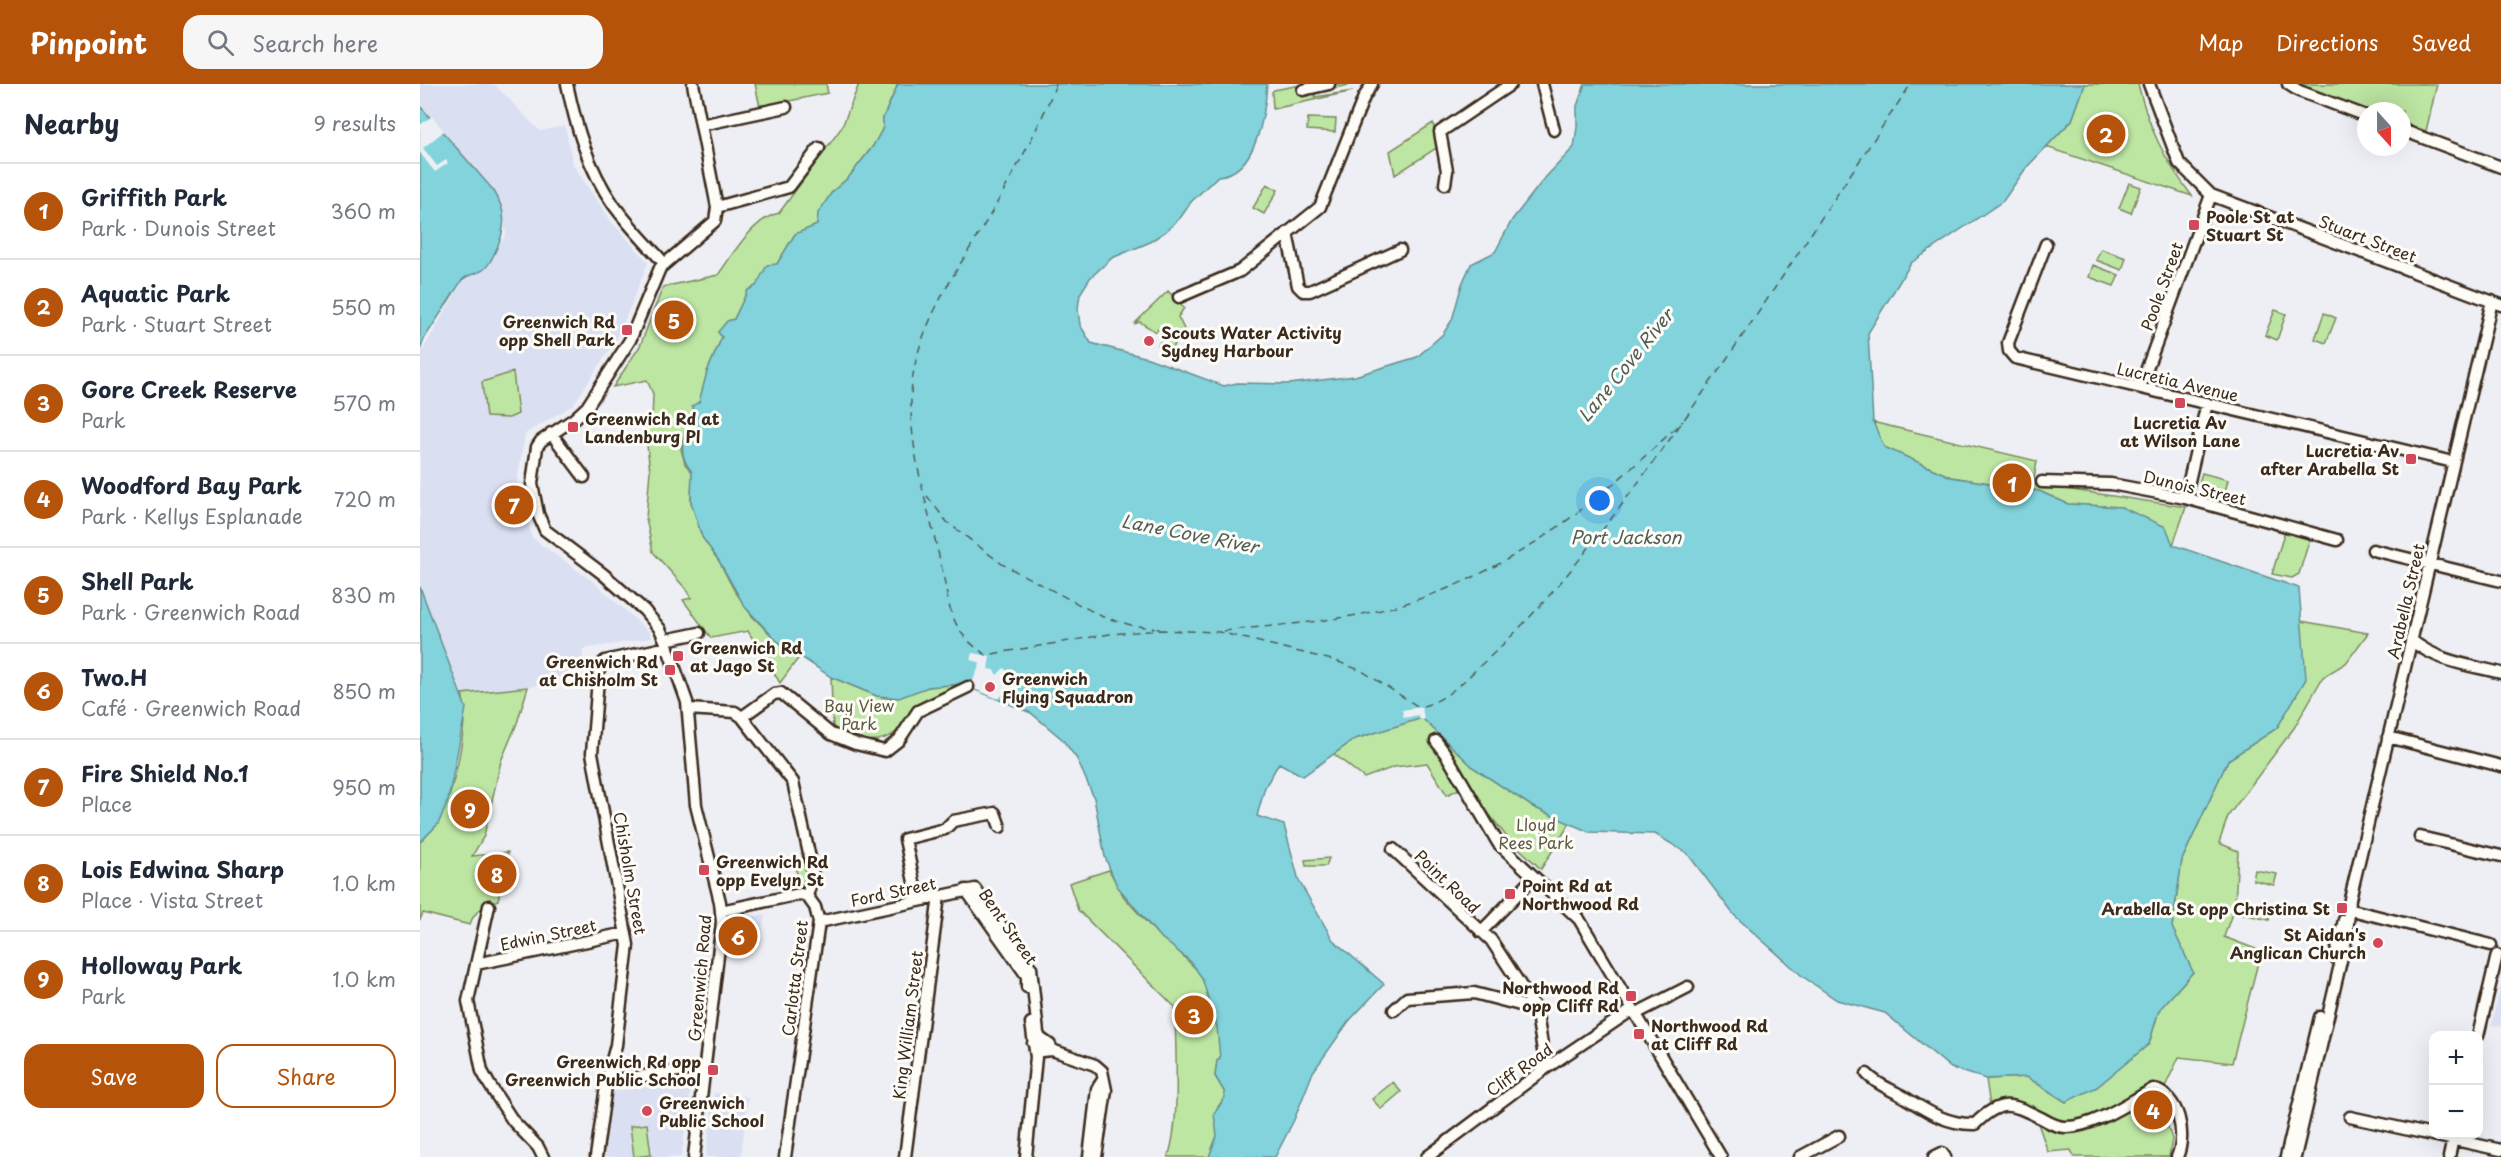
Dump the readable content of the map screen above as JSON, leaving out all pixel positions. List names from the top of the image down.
{
  "streets": {
    "street": [
      "Stuart Street",
      "Poole Street",
      "Lucretia Avenue",
      "Dunois Street",
      "Arabella Street",
      "Chisholm Street",
      "Point Road",
      "Ford Street",
      "Bent Street",
      "Edwin Street",
      "Greenwich Road",
      "Carlotta Street",
      "King William Street",
      "Cliff Road"
    ]
  },
  "crossings": [
    ["Stuart Street", "Poole Street"],
    ["Stuart Street", "Arabella Street"],
    ["Poole Street", "Lucretia Avenue"],
    ["Lucretia Avenue", "Arabella Street"],
    ["Chisholm Street", "Edwin Street"],
    ["Chisholm Street", "Greenwich Road"],
    ["Ford Street", "Bent Street"],
    ["Ford Street", "Carlotta Street"],
    ["Ford Street", "King William Street"]
  ],
  "water": ["Lane Cove River", "Port Jackson"],
  "parks": ["Bay View Park", "Lloyd Rees Park"],
  "places": {
    "transit": [
      "Poole St at Stuart St",
      "Greenwich Rd opp Shell Park",
      "Lucretia Av at Wilson Lane",
      "Greenwich Rd at Landenburg Pl",
      "Lucretia Av after Arabella St",
      "Greenwich Rd at Jago St",
      "Greenwich Rd at Chisholm St",
      "Greenwich Rd opp Evelyn St",
      "Point Rd at Northwood Rd",
      "Arabella St opp Christina St",
      "Northwood Rd opp Cliff Rd",
      "Northwood Rd at Cliff Rd",
      "Greenwich Rd opp Greenwich Public School"
    ],
    "other": [
      "Scouts Water Activity Sydney Harbour",
      "Greenwich Flying Squadron",
      "St Aidan's Anglican Church",
      "Greenwich Public School"
    ]
  },
  "north": "bottom",
  "page": {
    "header": "Pinpoint",
    "search": "Search here",
    "nav": ["Map", "Directions", "Saved"],
    "heading": ["Nearby", "9 results"],
    "pins": [
      "2",
      "5",
      "1",
      "7",
      "9",
      "8",
      "6",
      "3",
      "4"
    ],
    "list": [
      {
        "mark": "1",
        "name": "Griffith Park",
        "note": "Park · Dunois Street",
        "value": "360 m"
      },
      {
        "mark": "2",
        "name": "Aquatic Park",
        "note": "Park · Stuart Street",
        "value": "550 m"
      },
      {
        "mark": "3",
        "name": "Gore Creek Reserve",
        "note": "Park",
        "value": "570 m"
      },
      {
        "mark": "4",
        "name": "Woodford Bay Park",
        "note": "Park · Kellys Esplanade",
        "value": "720 m"
      },
      {
        "mark": "5",
        "name": "Shell Park",
        "note": "Park · Greenwich Road",
        "value": "830 m"
      },
      {
        "mark": "6",
        "name": "Two.H",
        "note": "Café · Greenwich Road",
        "value": "850 m"
      },
      {
        "mark": "7",
        "name": "Fire Shield No.1",
        "note": "Place",
        "value": "950 m"
      },
      {
        "mark": "8",
        "name": "Lois Edwina Sharp",
        "note": "Place · Vista Street",
        "value": "1.0 km"
      },
      {
        "mark": "9",
        "name": "Holloway Park",
        "note": "Park",
        "value": "1.0 km"
      }
    ],
    "buttons": ["Save", "Share"],
    "map_buttons": ["+", "−"]
  }
}
